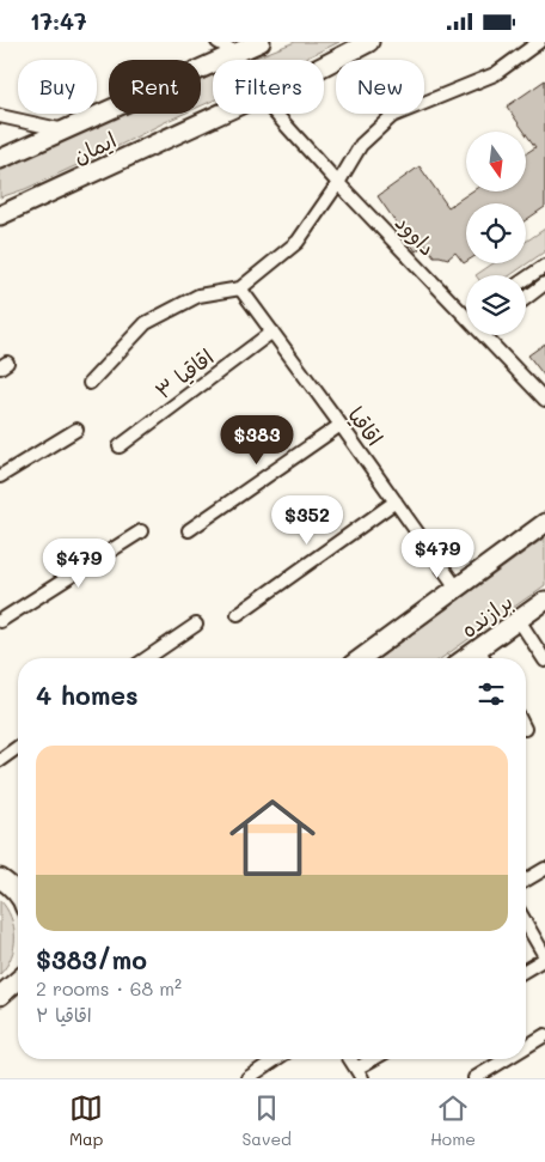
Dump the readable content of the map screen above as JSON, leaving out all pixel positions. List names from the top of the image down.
{
  "streets": {
    "main road": ["ایمان", "برازنده"],
    "street": ["داوود", "اقاقیا ۳", "اقاقیا"]
  },
  "crossings": [
    ["اقاقیا ۳", "اقاقیا"],
    ["اقاقیا", "برازنده"]
  ],
  "north": "bottom",
  "page": {
    "status": "17:47",
    "chip": [
      "Buy",
      "Rent",
      "Filters",
      "New"
    ],
    "price": [
      "$383",
      "$352",
      "$479",
      "$479"
    ],
    "heading": "4 homes",
    "list": [
      {
        "name": "$383/mo",
        "note": "2 rooms · 68 m² · اقاقیا ۲"
      }
    ],
    "tabs": ["Map", "Saved", "Home"]
  }
}
